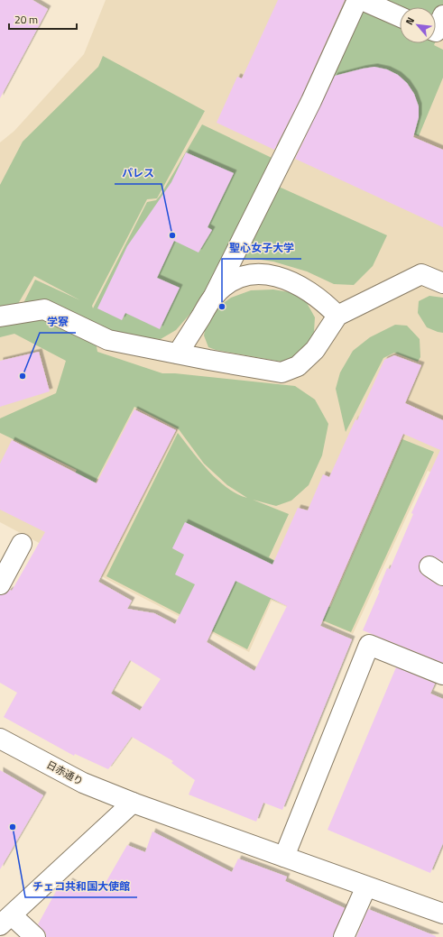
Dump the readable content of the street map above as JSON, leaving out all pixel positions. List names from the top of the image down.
{
  "streets": {
    "street": ["日赤通り"]
  },
  "places": [
    "パレス",
    "聖心女子大学",
    "学寮",
    "チェコ共和国大使館"
  ],
  "scale_bar": "20 m",
  "north": "top left"
}
